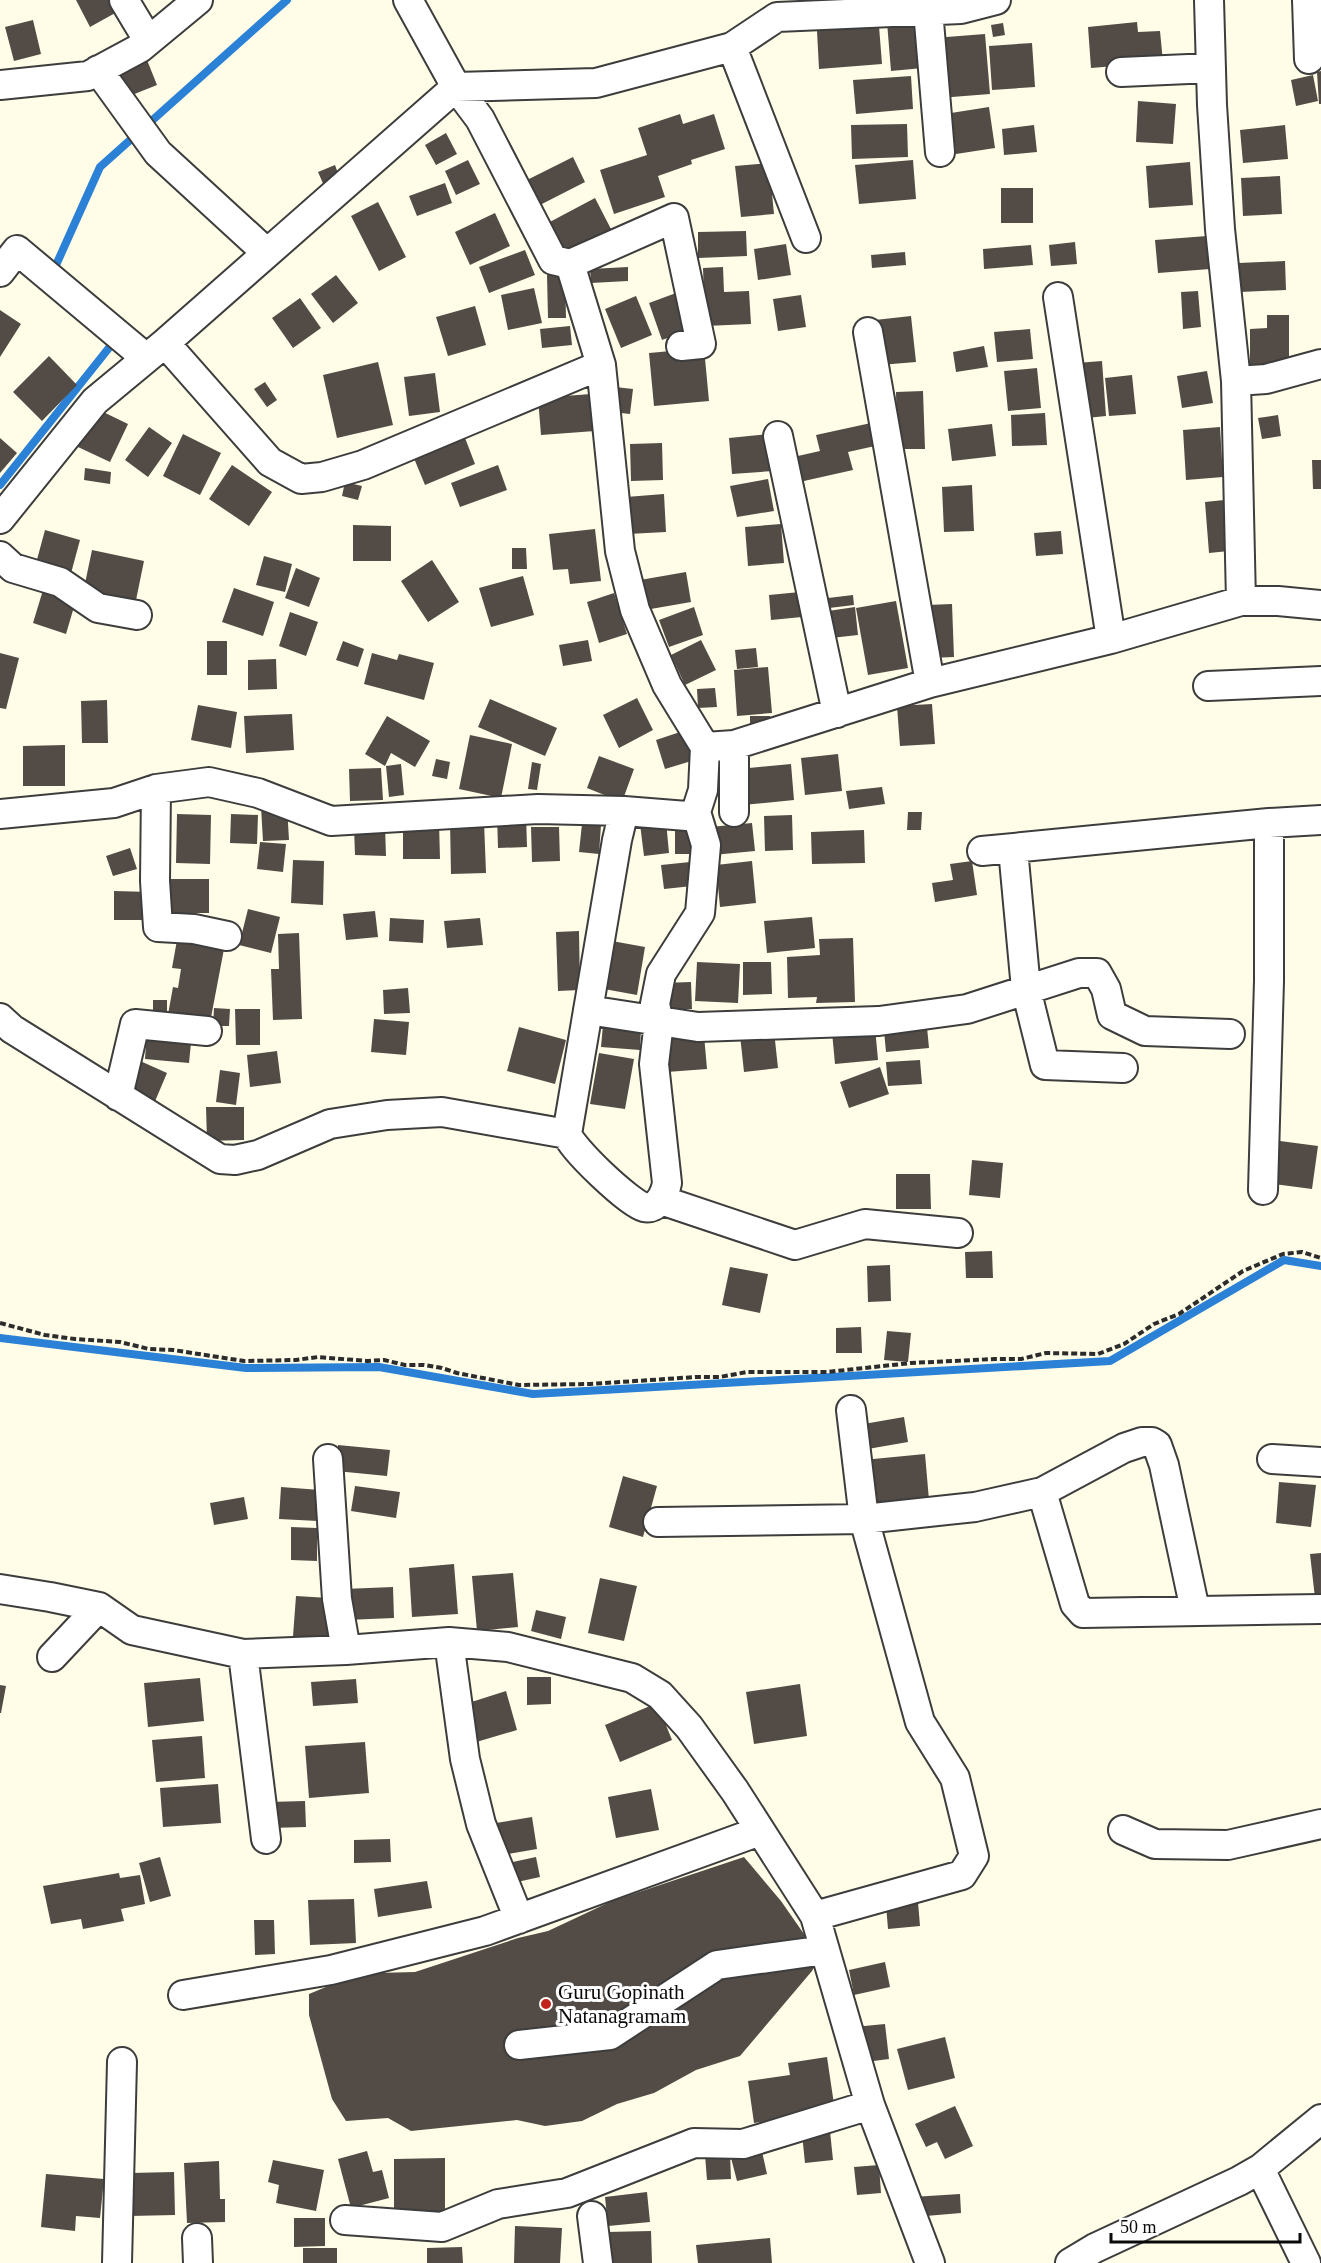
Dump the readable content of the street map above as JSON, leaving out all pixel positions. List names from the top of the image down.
{
  "places": ["Guru Gopinath Natanagramam"],
  "scale_bar": "50 m"
}
